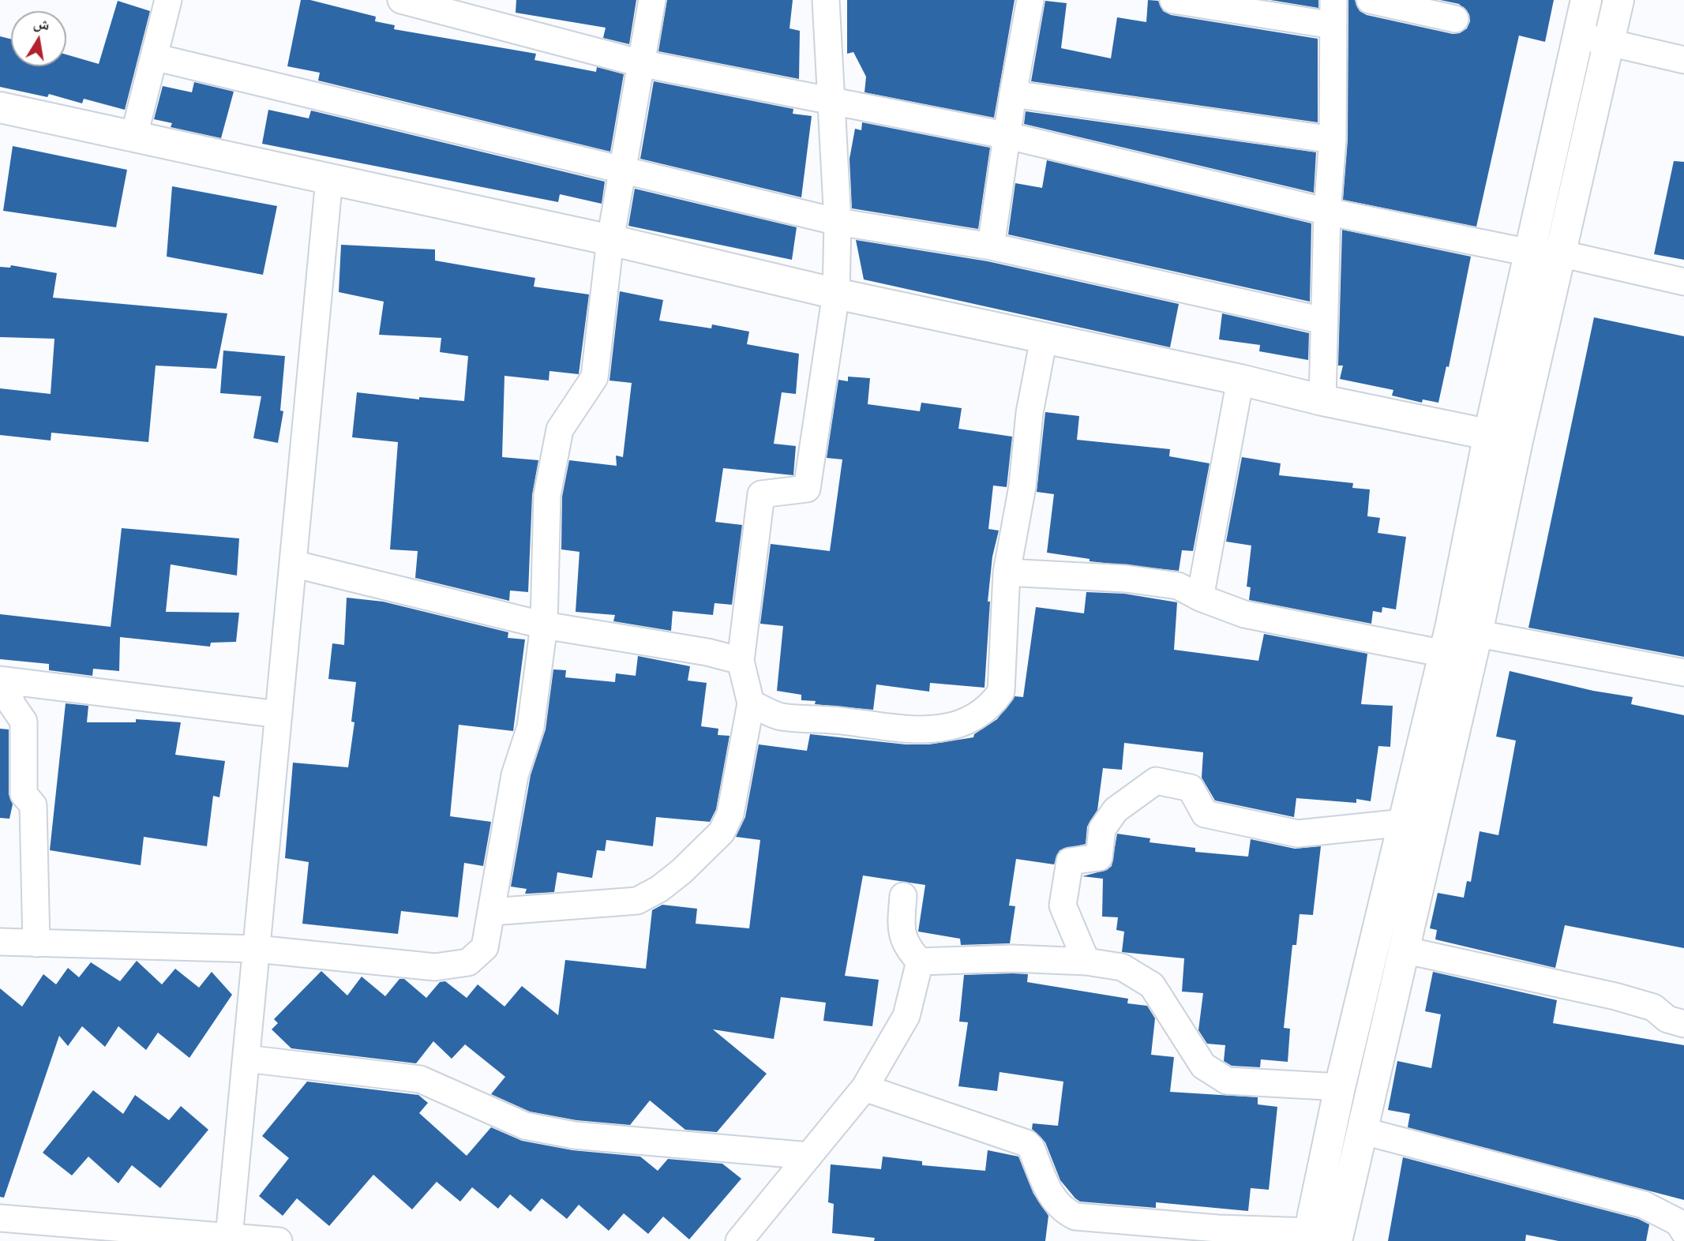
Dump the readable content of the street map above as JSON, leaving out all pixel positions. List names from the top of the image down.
{
  "north": "top"
}
